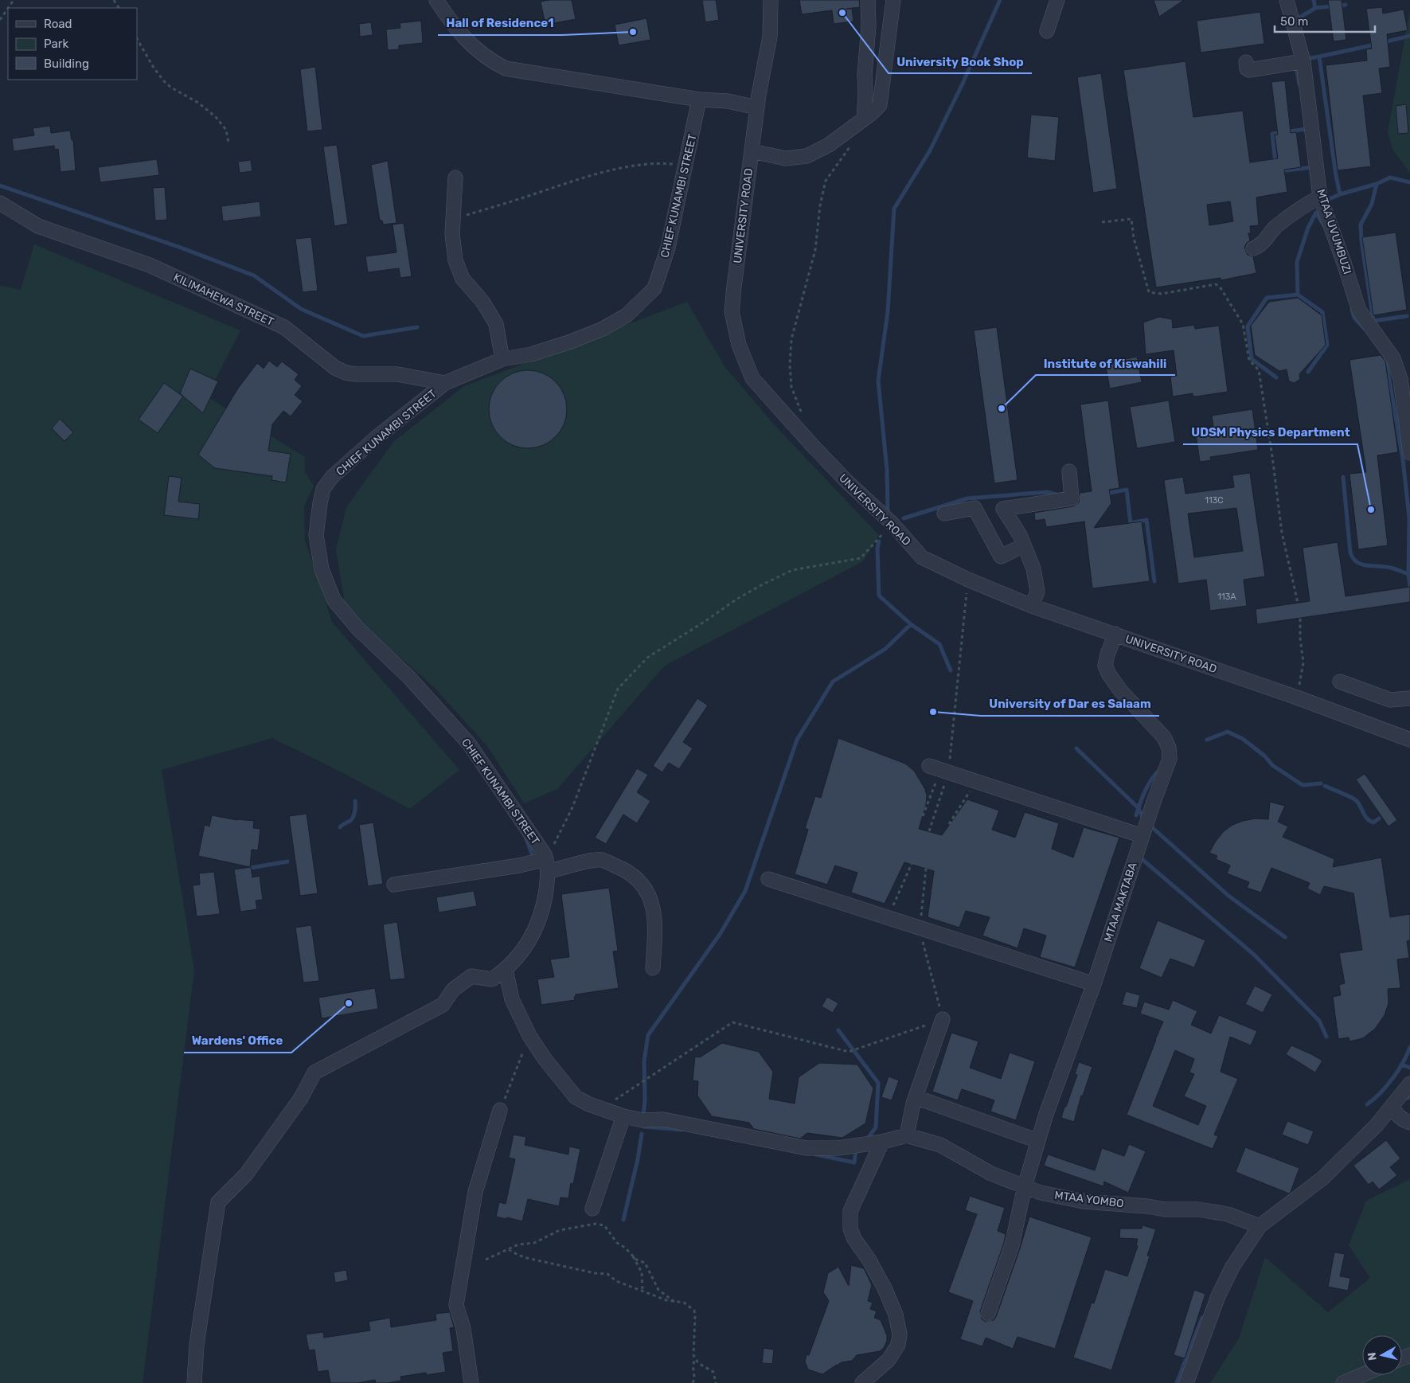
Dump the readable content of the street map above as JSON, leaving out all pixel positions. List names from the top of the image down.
{
  "streets": {
    "street": [
      "CHIEF KUNAMBI STREET",
      "UNIVERSITY ROAD",
      "MTAA UVUMBUZI",
      "KILIMAHEWA STREET",
      "MTAA MAKTABA",
      "MTAA YOMBO"
    ]
  },
  "crossings": [
    ["CHIEF KUNAMBI STREET", "KILIMAHEWA STREET"],
    ["UNIVERSITY ROAD", "MTAA MAKTABA"],
    ["MTAA MAKTABA", "MTAA YOMBO"]
  ],
  "places": [
    "University Book Shop",
    "Hall of Residence1",
    "Institute of Kiswahili",
    "UDSM Physics Department",
    "University of Dar es Salaam",
    "Wardens' Office"
  ],
  "house_numbers": ["113C", "113A"],
  "legend": ["Road", "Park", "Building"],
  "scale_bar": "50 m",
  "north": "left"
}
